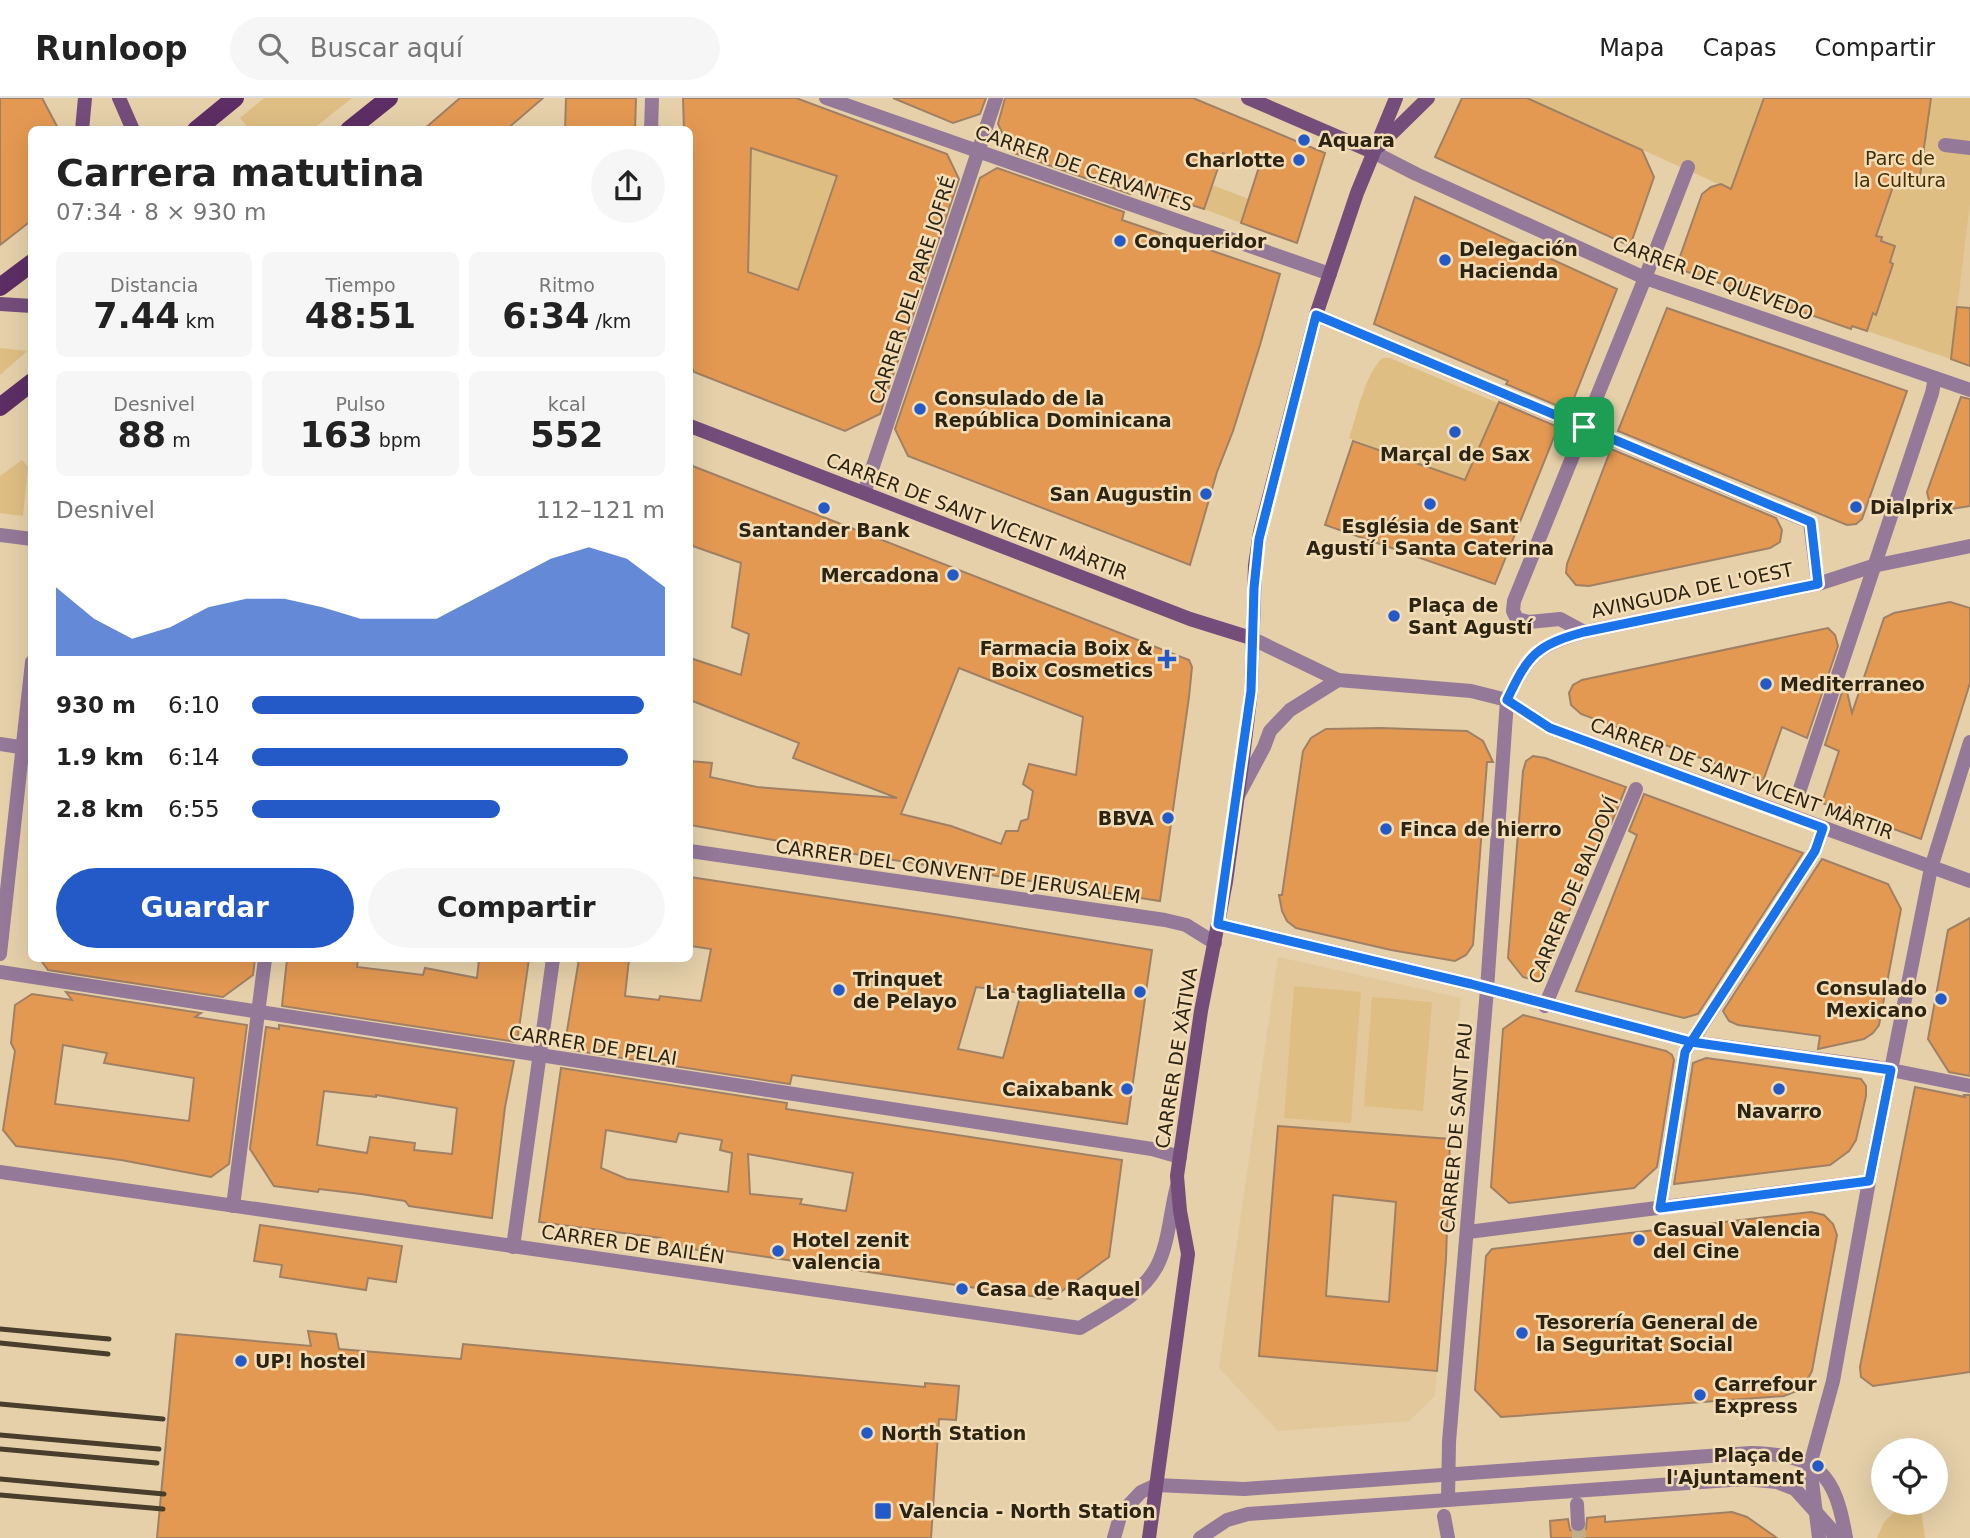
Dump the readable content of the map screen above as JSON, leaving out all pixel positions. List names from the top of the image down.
{
  "streets": {
    "main road": ["CARRER DE SANT VICENT MÀRTIR", "CARRER DE XÀTIVA"],
    "street": [
      "CARRER DE CERVANTES",
      "CARRER DE QUEVEDO",
      "CARRER DEL PARE JOFRÉ",
      "AVINGUDA DE L'OEST",
      "CARRER DEL CONVENT DE JERUSALEM",
      "CARRER DE BALDOVÍ",
      "CARRER DE PELAI",
      "CARRER DE SANT PAU",
      "CARRER DE BAILÉN"
    ]
  },
  "crossings": [
    ["CARRER DE CERVANTES", "CARRER DEL PARE JOFRÉ"],
    ["CARRER DE CERVANTES", "CARRER DE XÀTIVA"],
    ["CARRER DE QUEVEDO", "CARRER DE XÀTIVA"],
    ["CARRER DEL PARE JOFRÉ", "CARRER DE SANT VICENT MÀRTIR"],
    ["CARRER DE SANT VICENT MÀRTIR", "AVINGUDA DE L'OEST"],
    ["CARRER DE SANT VICENT MÀRTIR", "CARRER DE XÀTIVA"],
    ["CARRER DE SANT VICENT MÀRTIR", "CARRER DE SANT PAU"],
    ["AVINGUDA DE L'OEST", "CARRER DE SANT PAU"],
    ["CARRER DEL CONVENT DE JERUSALEM", "CARRER DE XÀTIVA"],
    ["CARRER DE PELAI", "CARRER DE XÀTIVA"],
    ["CARRER DE XÀTIVA", "CARRER DE BAILÉN"]
  ],
  "parks": ["Parc de la Cultura"],
  "places": {
    "other": [
      "Aquara",
      "Charlotte",
      "Conqueridor",
      "Delegación Hacienda",
      "Consulado de la República Dominicana",
      "Marçal de Sax",
      "San Augustin",
      "Església de Sant Agustí i Santa Caterina",
      "Dialprix",
      "Santander Bank",
      "Mercadona",
      "Plaça de Sant Agustí",
      "Mediterraneo",
      "BBVA",
      "Finca de hierro",
      "Trinquet de Pelayo",
      "La tagliatella",
      "Consulado Mexicano",
      "Caixabank",
      "Navarro",
      "Casual Valencia del Cine",
      "Hotel zenit valencia",
      "Casa de Raquel",
      "Tesorería General de la Seguritat Social",
      "UP! hostel",
      "Carrefour Express",
      "North Station",
      "Plaça de l'Ajuntament"
    ],
    "health": ["Farmacia Boix & Boix Cosmetics"],
    "transit": ["Valencia - North Station"]
  },
  "page": {
    "header": "Runloop",
    "search": "Buscar aquí",
    "nav": ["Mapa", "Capas", "Compartir"],
    "heading": ["Carrera matutina", "07:34 · 8 × 930 m"],
    "stats": [
      ["Distancia", "7.44 km"],
      ["Tiempo", "48:51"],
      ["Ritmo", "6:34 /km"],
      ["Desnivel", "88 m"],
      ["Pulso", "163 bpm"],
      ["kcal", "552"]
    ],
    "chart": ["Desnivel", "112–121 m"],
    "list": [
      {
        "name": "930 m",
        "note": "6:10"
      },
      {
        "name": "1.9 km",
        "note": "6:14"
      },
      {
        "name": "2.8 km",
        "note": "6:55"
      }
    ],
    "buttons": ["Guardar", "Compartir"]
  }
}
